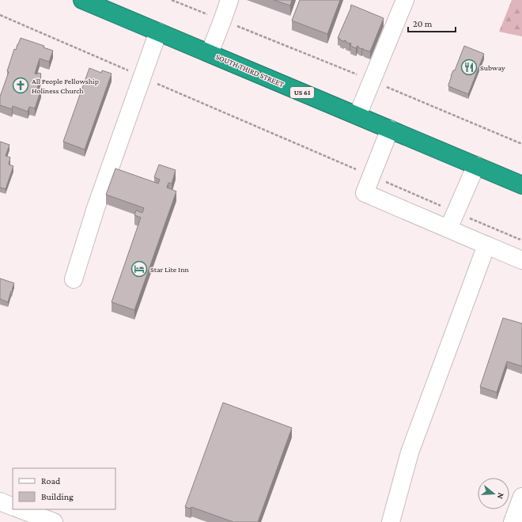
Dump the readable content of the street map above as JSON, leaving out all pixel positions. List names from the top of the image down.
{
  "streets": {
    "highway": ["SOUTH THIRD STREET", "US 61"]
  },
  "places": {
    "restaurant": ["Subway"],
    "church": ["All People Fellowship Holiness Church"],
    "hotel": ["Star Lite Inn"]
  },
  "legend": ["Road", "Building"],
  "scale_bar": "20 m",
  "north": "right"
}
